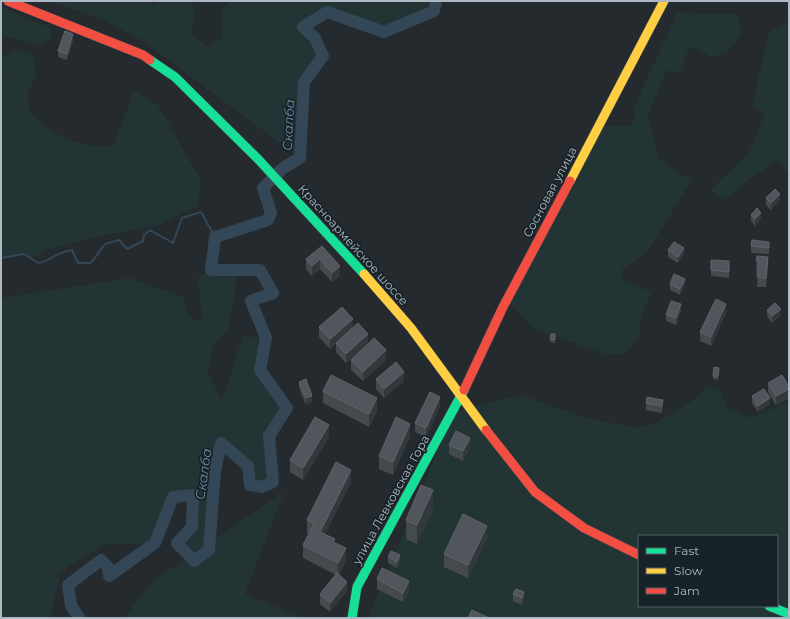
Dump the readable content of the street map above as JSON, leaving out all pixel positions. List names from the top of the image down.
{
  "streets": {
    "main road": ["Сосновая улица", "Красноармейское шоссе", "улица Левковская Гора"]
  },
  "crossings": [
    ["Сосновая улица", "Красноармейское шоссе"],
    ["Сосновая улица", "улица Левковская Гора"],
    ["Красноармейское шоссе", "улица Левковская Гора"]
  ],
  "water": ["Скалба"],
  "legend": ["Fast", "Slow", "Jam"]
}
